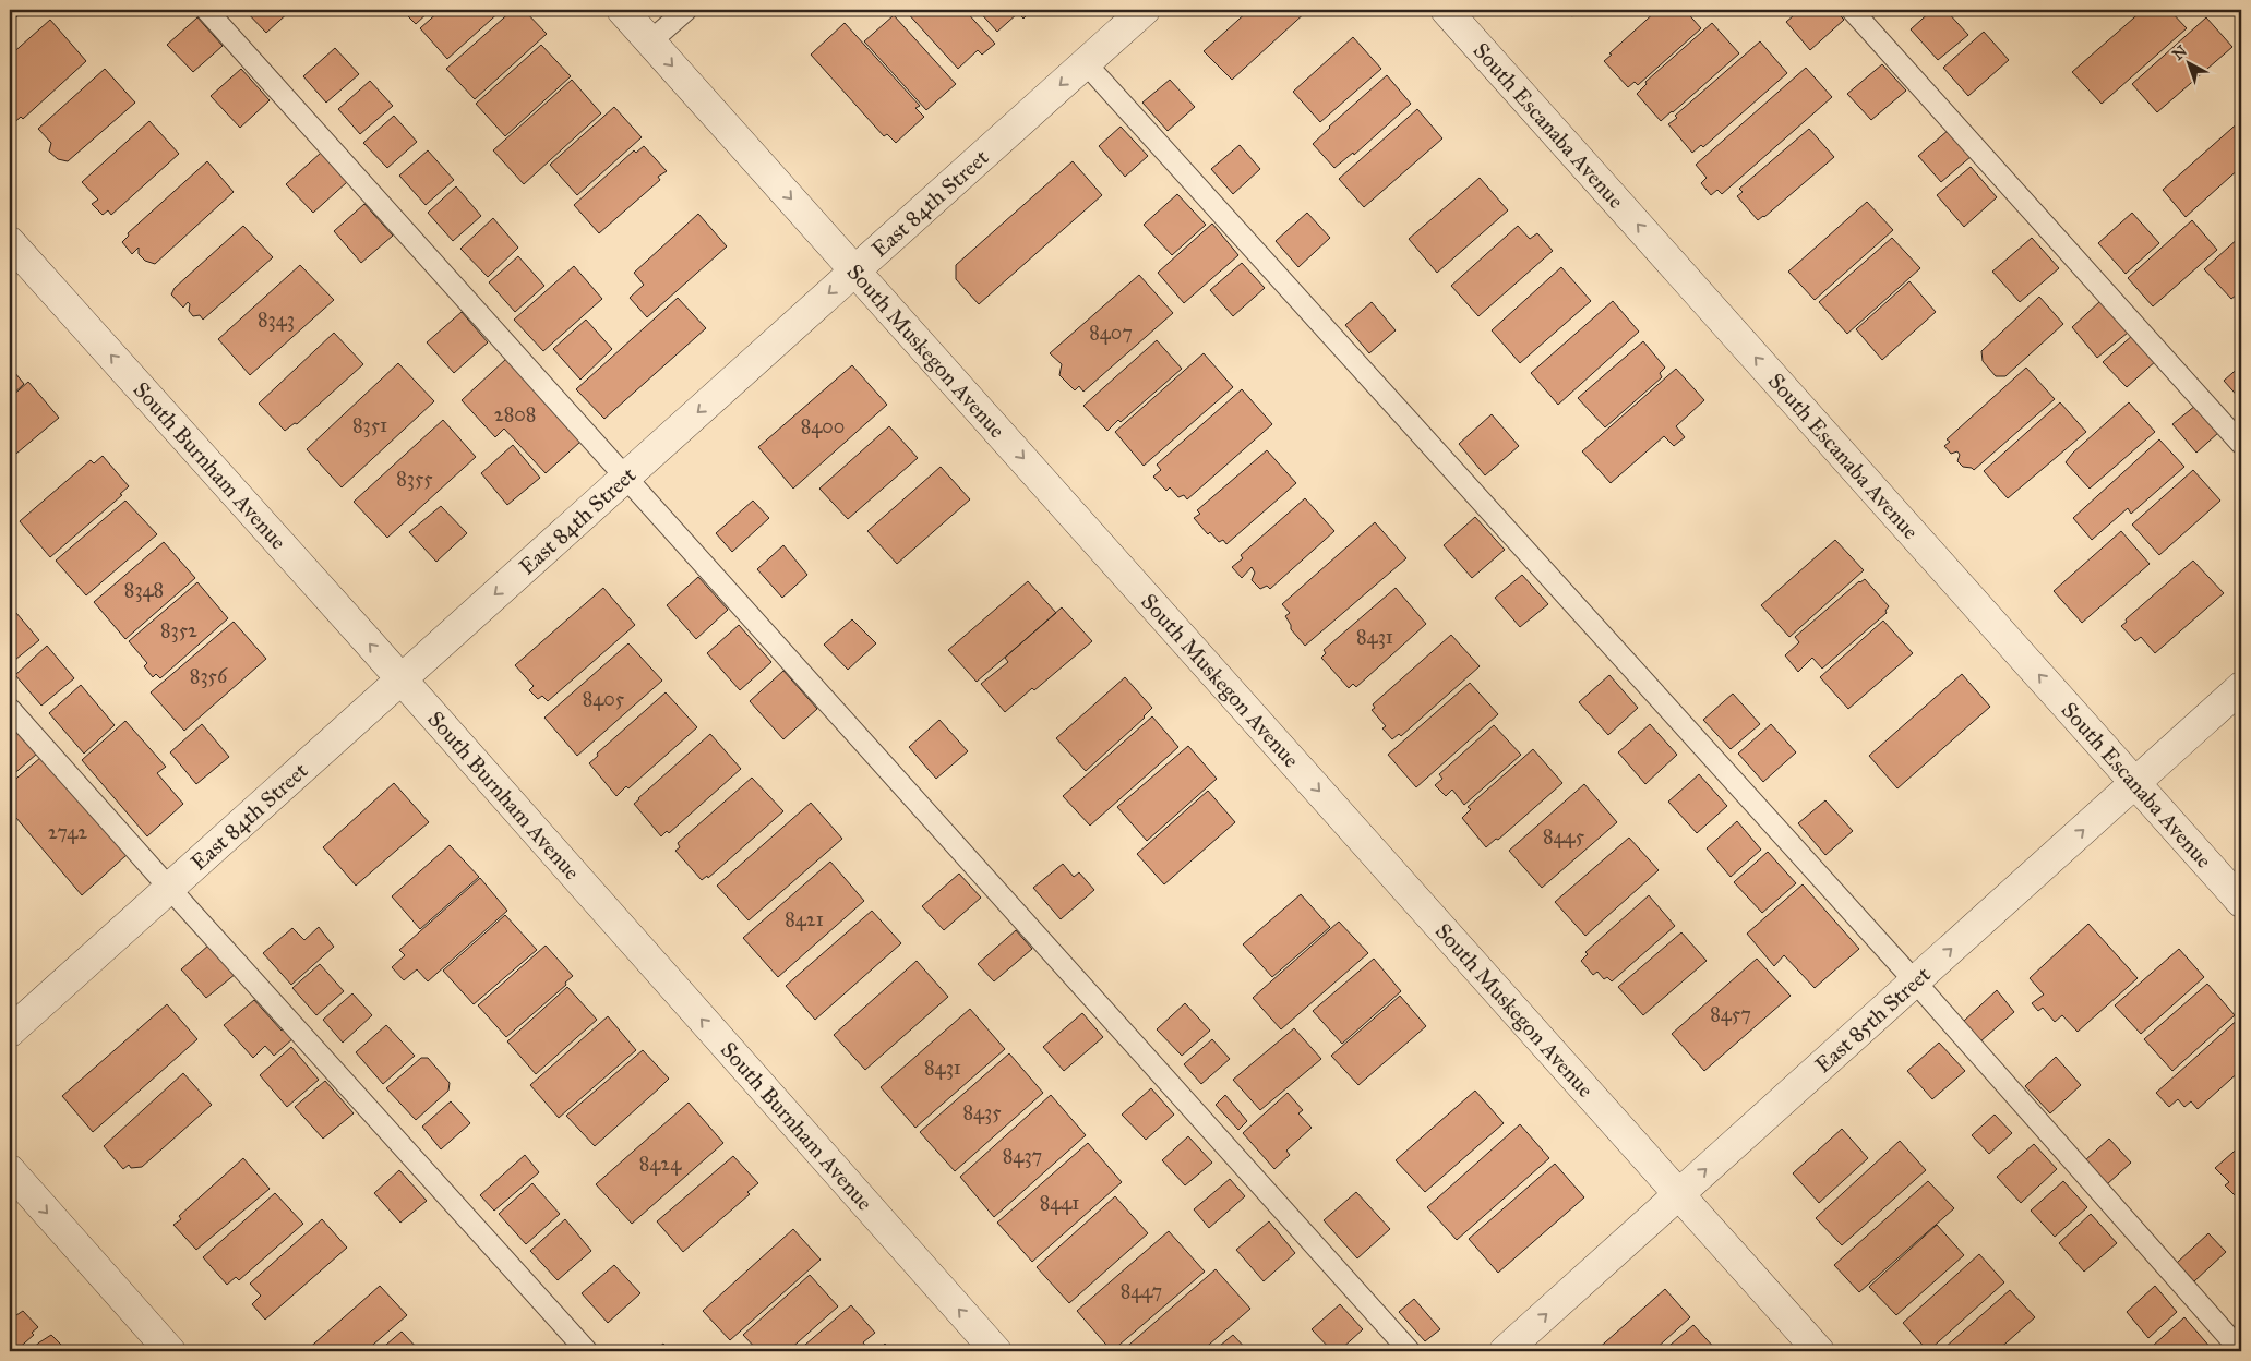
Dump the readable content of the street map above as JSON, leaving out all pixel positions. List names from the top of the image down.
{
  "streets": {
    "street": [
      "South Escanaba Avenue",
      "East 84th Street",
      "South Muskegon Avenue",
      "South Burnham Avenue",
      "East 85th Street"
    ]
  },
  "crossings": [
    ["South Escanaba Avenue", "East 85th Street"],
    ["East 84th Street", "South Muskegon Avenue"],
    ["East 84th Street", "South Burnham Avenue"],
    ["South Muskegon Avenue", "East 85th Street"]
  ],
  "one_way": [
    "South Escanaba Avenue",
    "East 84th Street",
    "South Muskegon Avenue",
    "South Burnham Avenue",
    "East 85th Street"
  ],
  "house_numbers": [
    "8343",
    "8407",
    "2808",
    "8351",
    "8400",
    "8355",
    "8348",
    "8352",
    "8431",
    "8356",
    "8405",
    "2742",
    "8445",
    "8421",
    "8457",
    "8431",
    "8435",
    "8437",
    "8424",
    "8441",
    "8447"
  ],
  "north": "top left"
}
